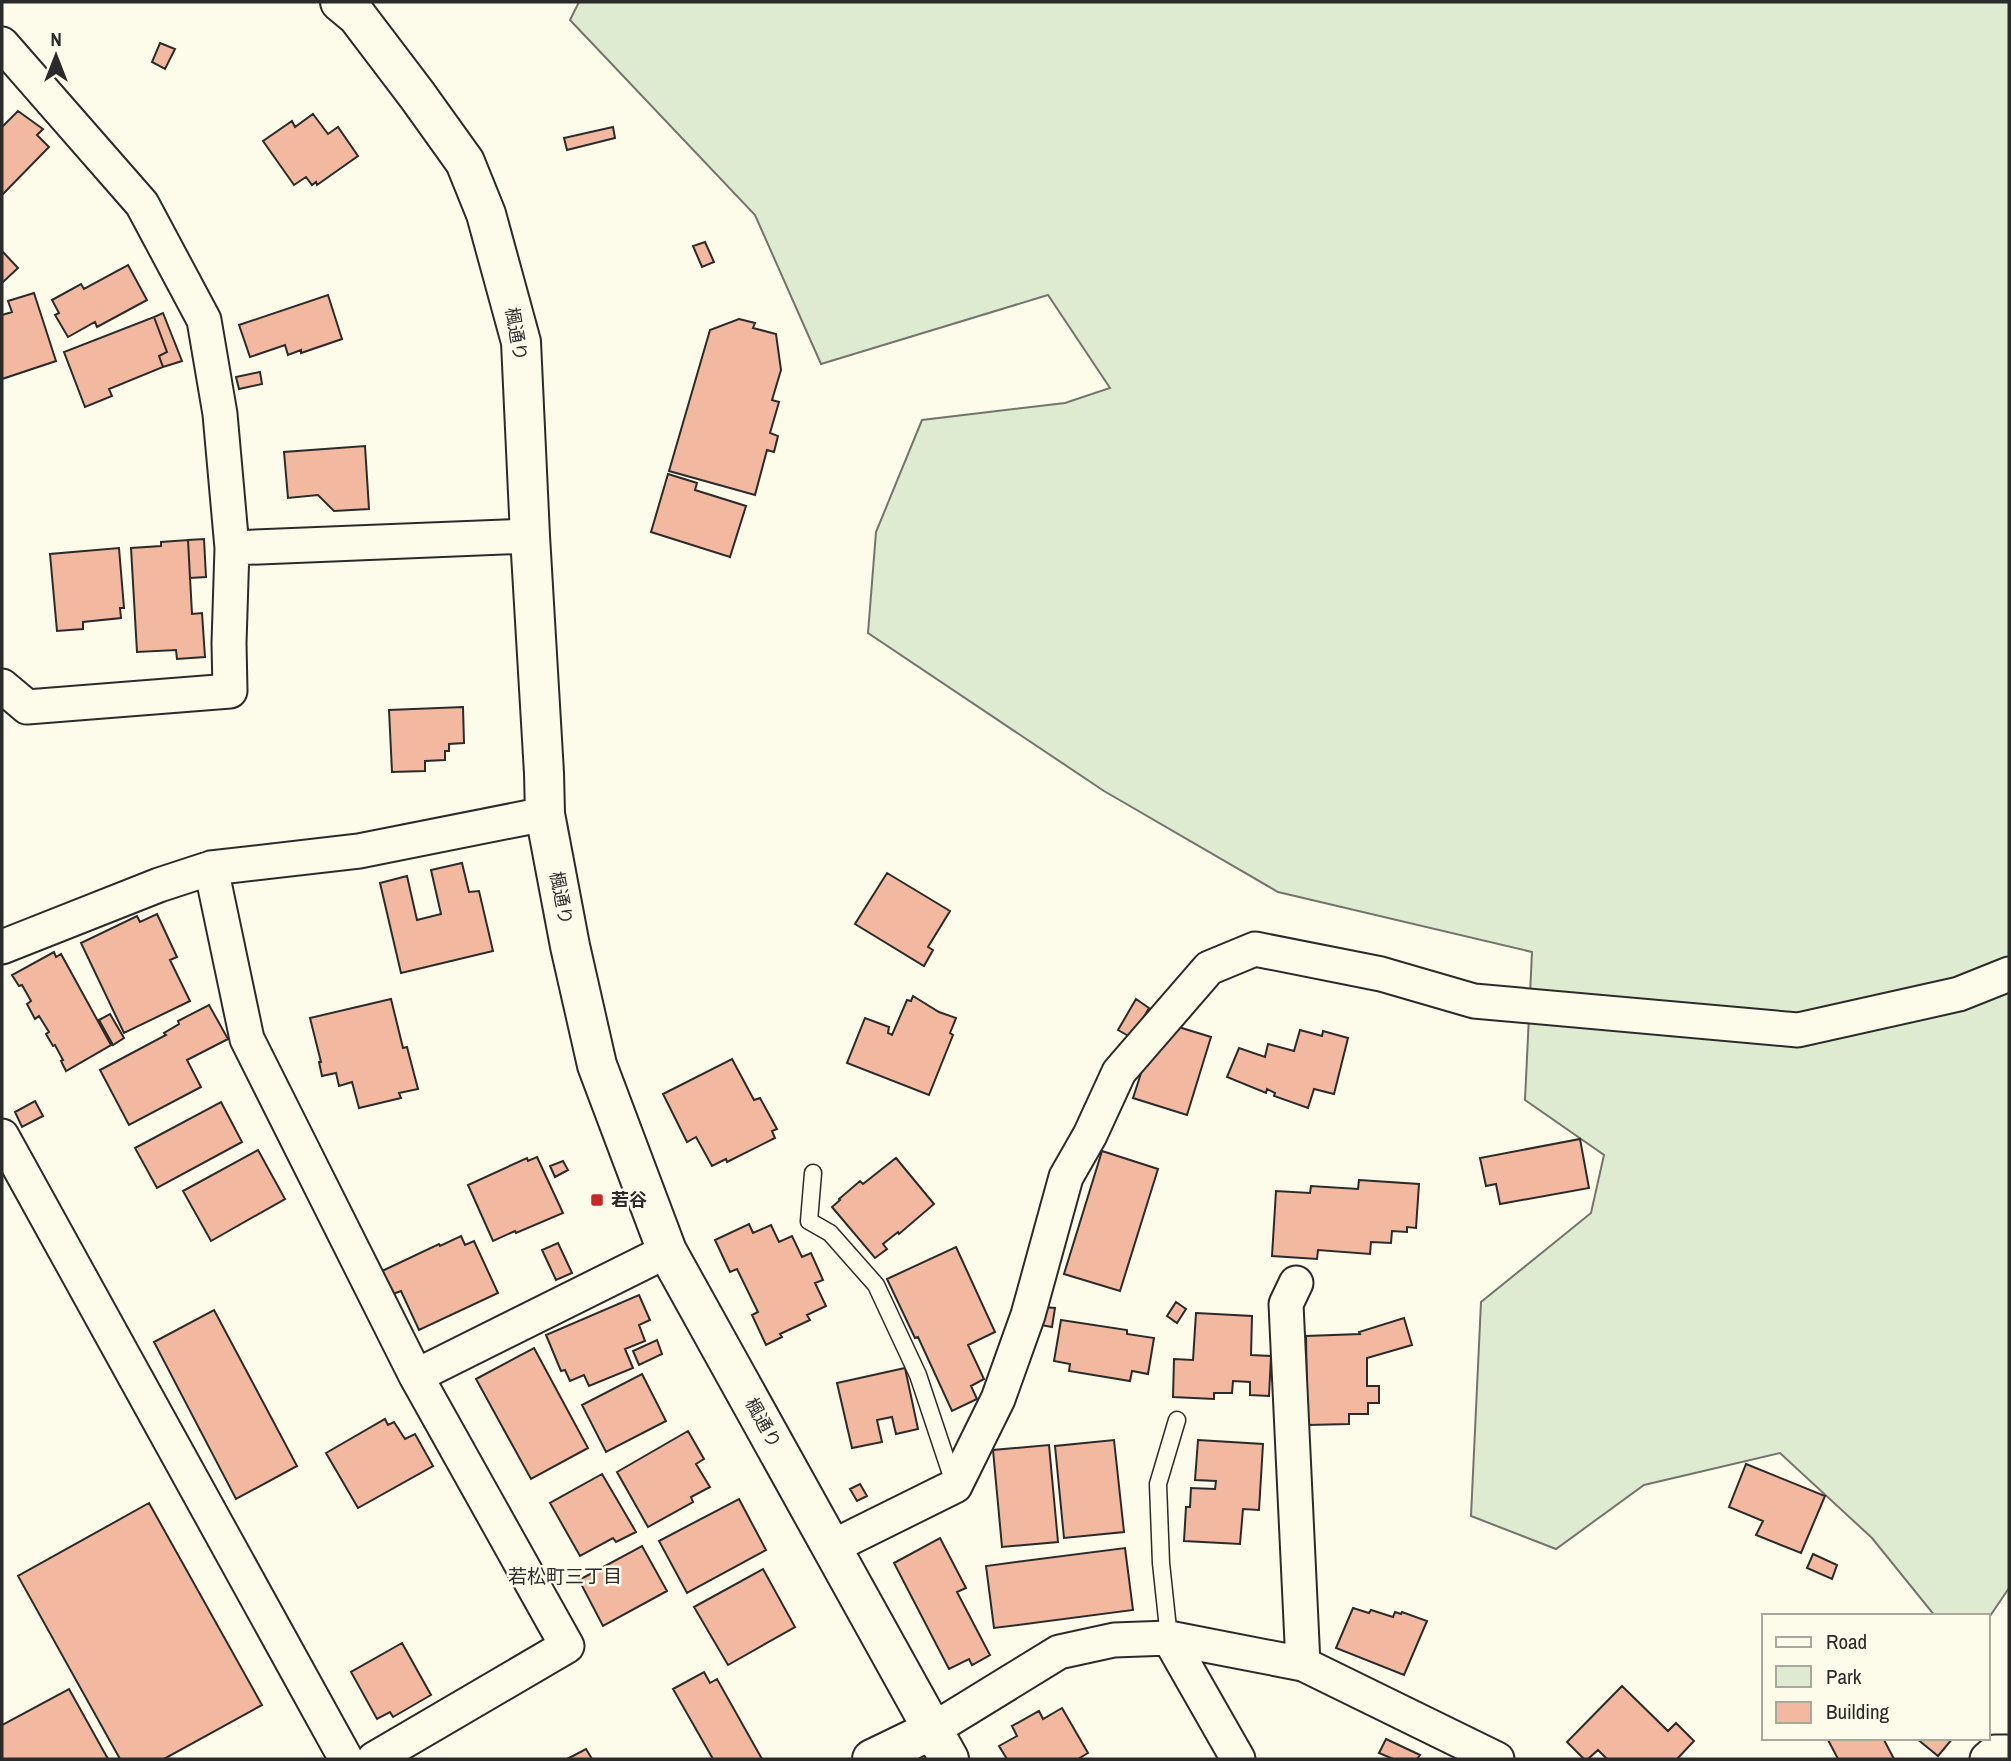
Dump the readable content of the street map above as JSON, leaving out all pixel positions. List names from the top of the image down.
{
  "streets": {
    "street": ["楓通り"]
  },
  "districts": ["若松町三丁目"],
  "places": {
    "transit": ["若谷"]
  },
  "legend": ["Road", "Park", "Building"],
  "north": "top"
}
